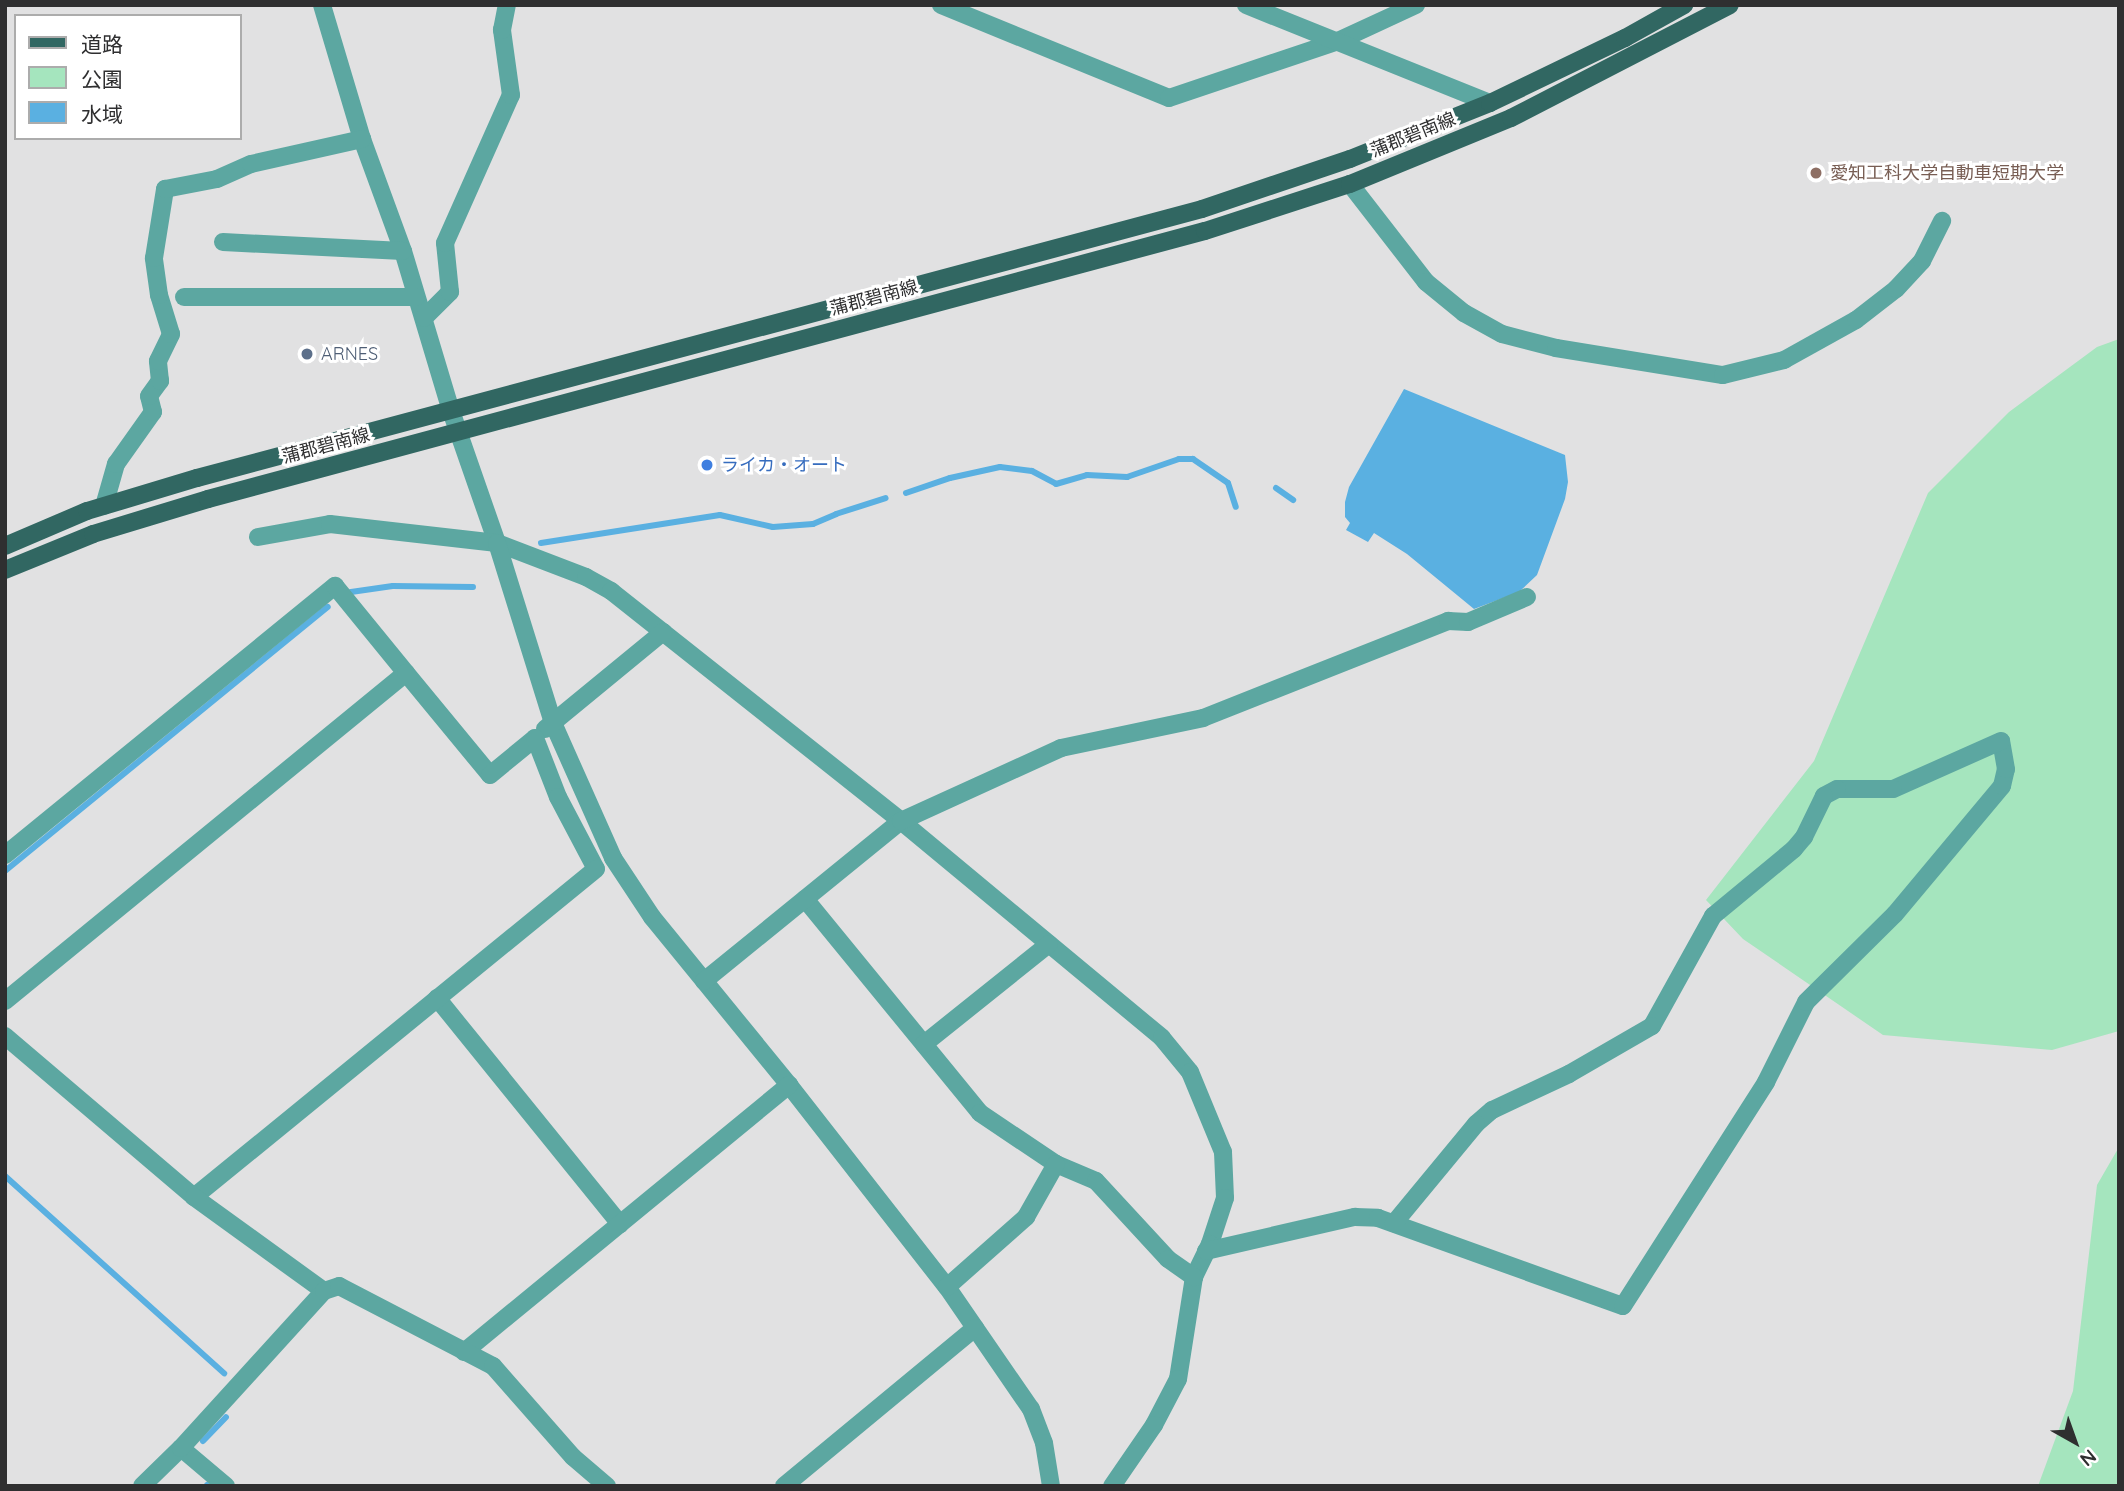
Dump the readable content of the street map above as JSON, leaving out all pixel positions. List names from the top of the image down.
{
  "streets": {
    "main road": ["蒲郡碧南線"]
  },
  "places": ["愛知工科大学自動車短期大学", "ARNES", "ライカ・オート"],
  "legend": ["道路", "公園", "水域"],
  "north": "bottom right"
}
